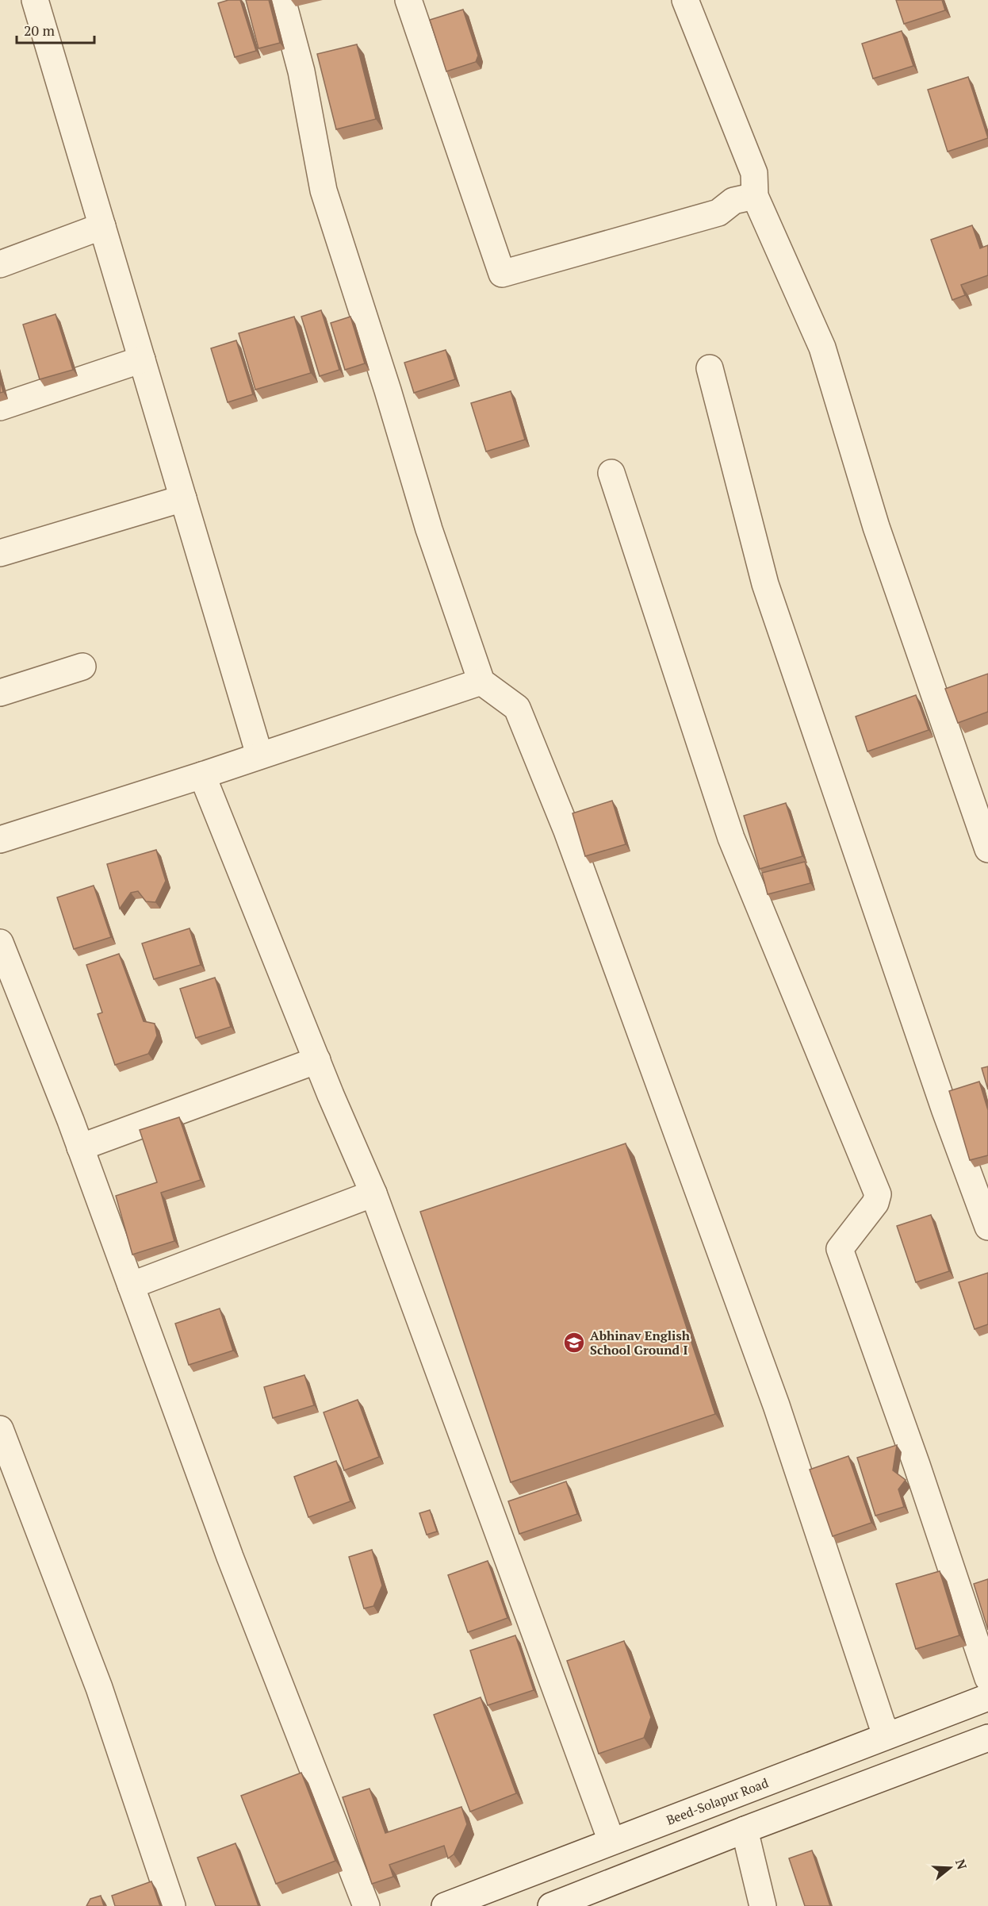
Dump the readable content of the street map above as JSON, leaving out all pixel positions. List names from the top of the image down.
{
  "streets": {
    "street": ["Beed-Solapur Road"]
  },
  "places": {
    "school or university": ["Abhinav English School Ground I"]
  },
  "scale_bar": "20 m",
  "north": "right"
}
